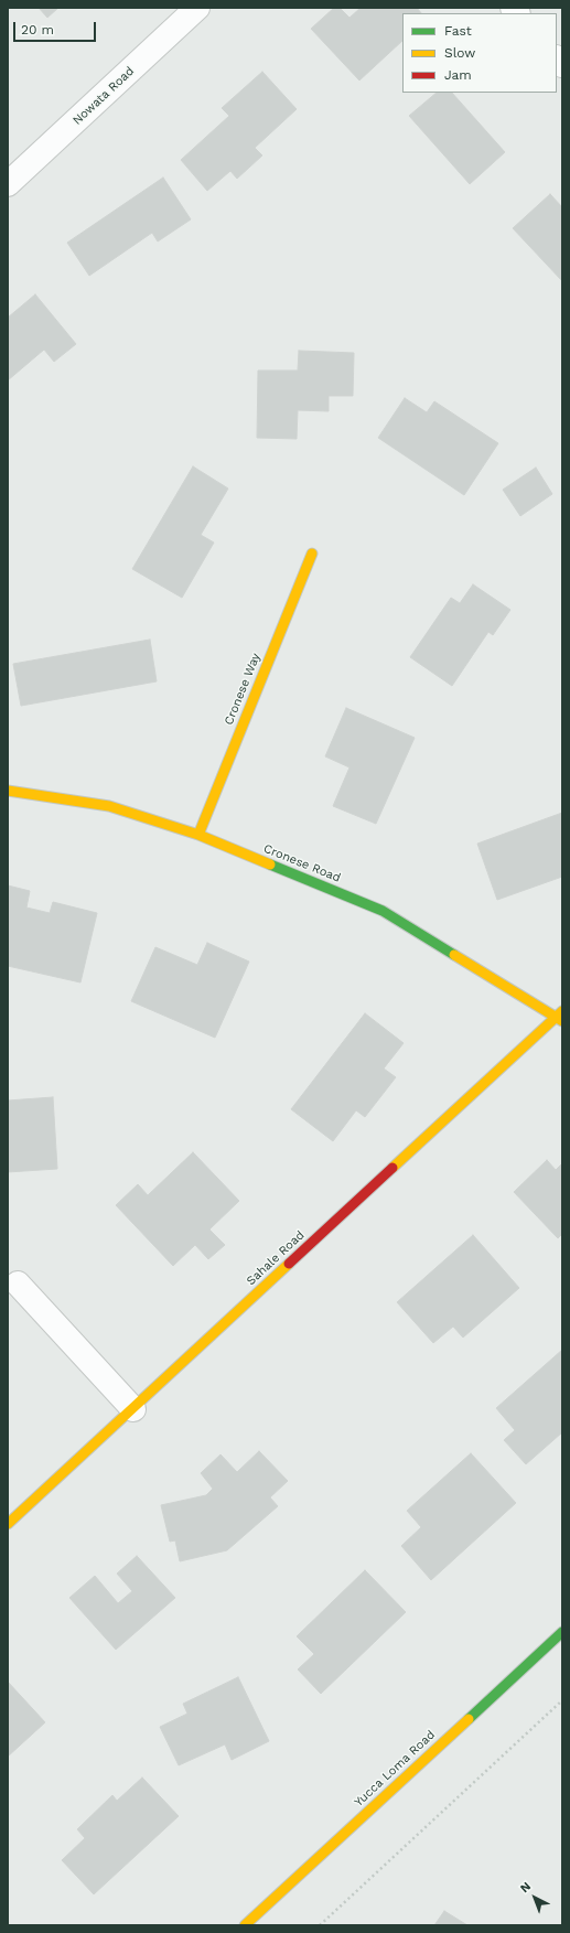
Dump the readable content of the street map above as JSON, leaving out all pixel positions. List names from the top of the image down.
{
  "streets": {
    "street": [
      "Nowata Road",
      "Cronese Way",
      "Cronese Road",
      "Sahale Road",
      "Yucca Loma Road"
    ]
  },
  "crossings": [
    ["Cronese Way", "Cronese Road"],
    ["Cronese Road", "Sahale Road"]
  ],
  "legend": ["Fast", "Slow", "Jam"],
  "scale_bar": "20 m",
  "north": "top left"
}
